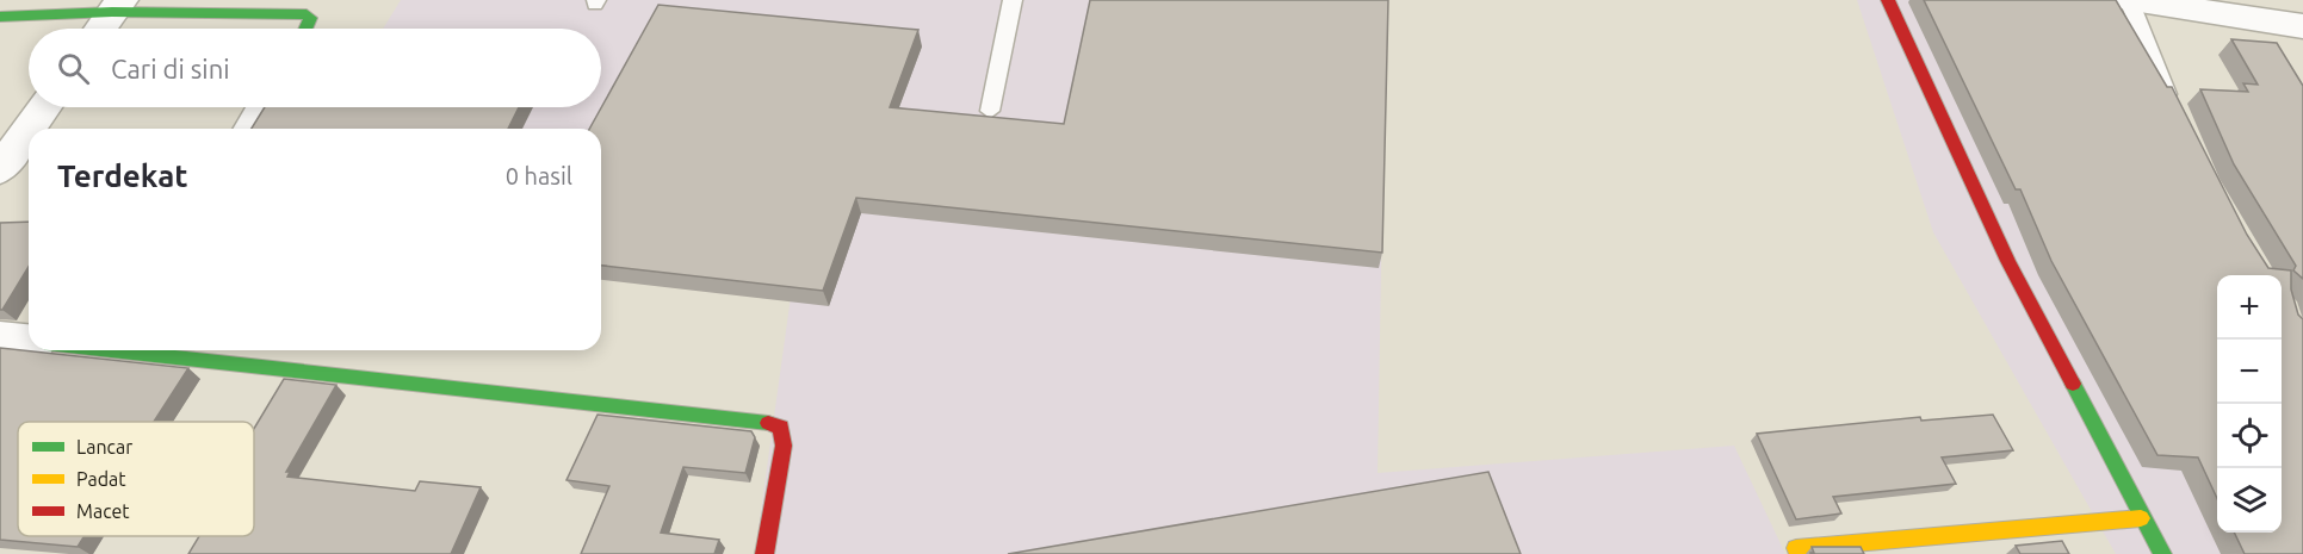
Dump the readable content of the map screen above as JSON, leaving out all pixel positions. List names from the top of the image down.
{
  "legend": ["Lancar", "Padat", "Macet"],
  "page": {
    "search": "Cari di sini",
    "heading": ["Terdekat", "0 hasil"],
    "map_buttons": ["+", "−"]
  }
}
